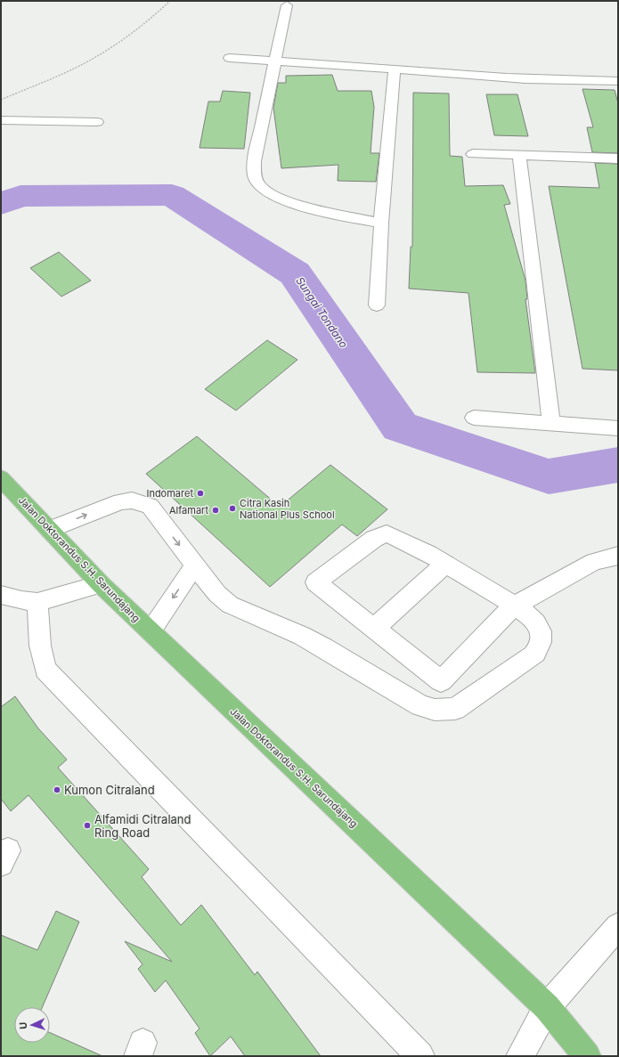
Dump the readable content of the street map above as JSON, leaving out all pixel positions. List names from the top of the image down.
{
  "streets": {
    "highway": ["Jalan Doktorandus S.H. Sarundajang"]
  },
  "water": ["Sungai Tondano"],
  "places": [
    "Indomaret",
    "Citra Kasih National Plus School",
    "Alfamart",
    "Kumon Citraland",
    "Alfamidi Citraland Ring Road"
  ],
  "north": "left"
}
